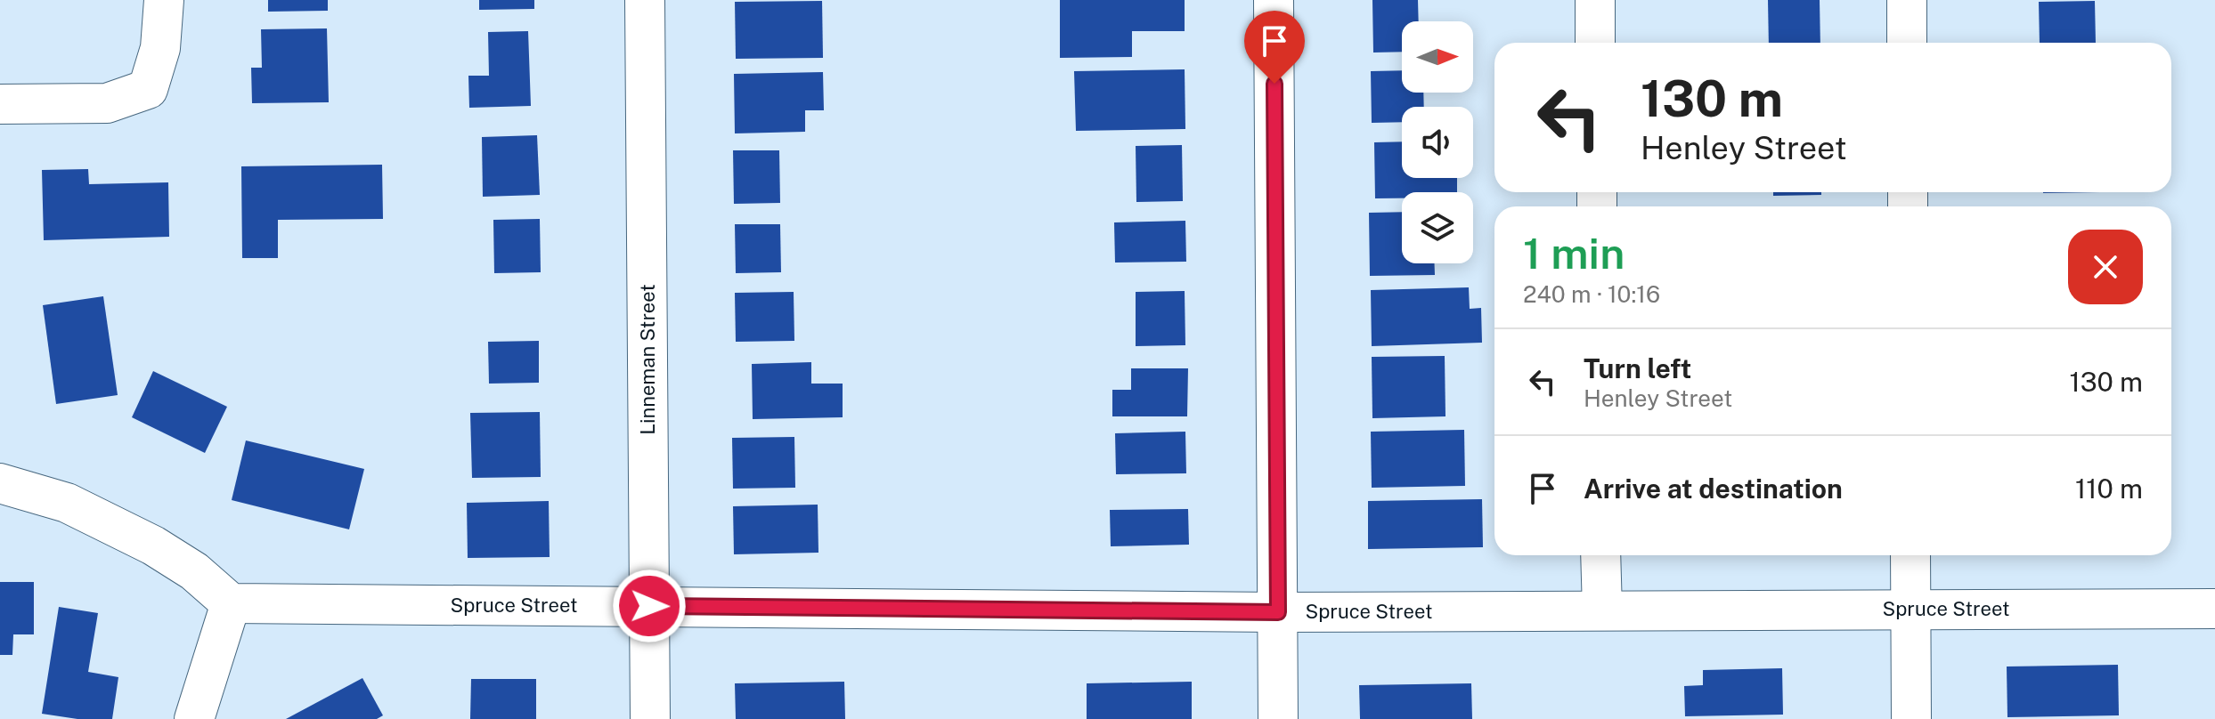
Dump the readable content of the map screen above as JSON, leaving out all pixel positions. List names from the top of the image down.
{
  "streets": {
    "street": ["Linneman Street", "Spruce Street"]
  },
  "crossings": [
    ["Linneman Street", "Spruce Street"]
  ],
  "north": "right",
  "page": {
    "turn": ["130 m", "Henley Street"],
    "heading": ["1 min", "240 m · 10:16"],
    "list": [
      {
        "name": "Turn left",
        "note": "Henley Street",
        "value": "130 m"
      },
      {
        "name": "Arrive at destination",
        "value": "110 m"
      }
    ]
  }
}
